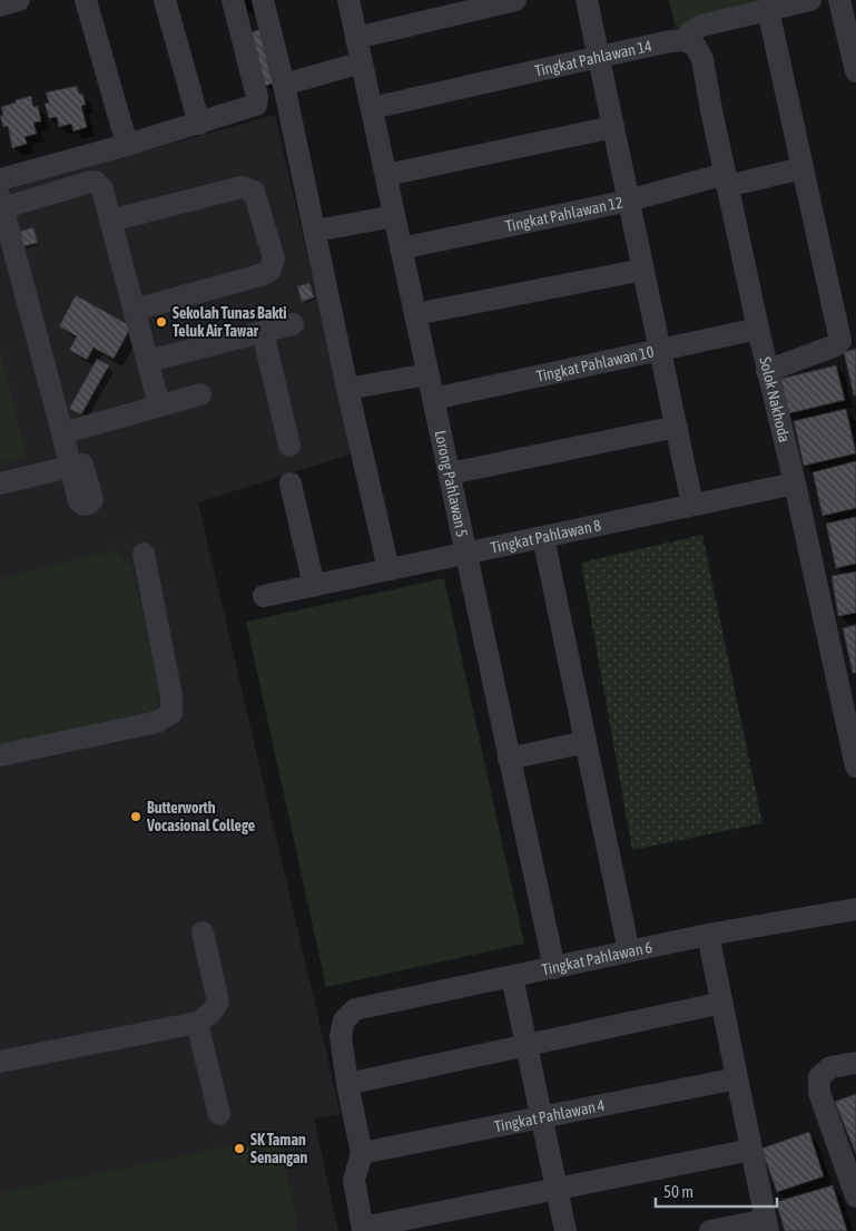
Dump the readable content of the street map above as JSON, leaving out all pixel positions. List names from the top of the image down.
{
  "streets": {
    "street": [
      "Tingkat Pahlawan 14",
      "Tingkat Pahlawan 12",
      "Tingkat Pahlawan 10",
      "Solok Nakhoda",
      "Lorong Pahlawan 5",
      "Tingkat Pahlawan 8",
      "Tingkat Pahlawan 6",
      "Tingkat Pahlawan 4"
    ]
  },
  "crossings": [
    ["Tingkat Pahlawan 14", "Solok Nakhoda"],
    ["Tingkat Pahlawan 14", "Lorong Pahlawan 5"],
    ["Tingkat Pahlawan 12", "Solok Nakhoda"],
    ["Tingkat Pahlawan 12", "Lorong Pahlawan 5"],
    ["Tingkat Pahlawan 10", "Solok Nakhoda"],
    ["Tingkat Pahlawan 10", "Lorong Pahlawan 5"],
    ["Solok Nakhoda", "Tingkat Pahlawan 8"],
    ["Lorong Pahlawan 5", "Tingkat Pahlawan 8"],
    ["Lorong Pahlawan 5", "Tingkat Pahlawan 6"]
  ],
  "places": ["Sekolah Tunas Bakti Teluk Air Tawar", "Butterworth Vocasional College", "SK Taman Senangan"],
  "scale_bar": "50 m"
}
